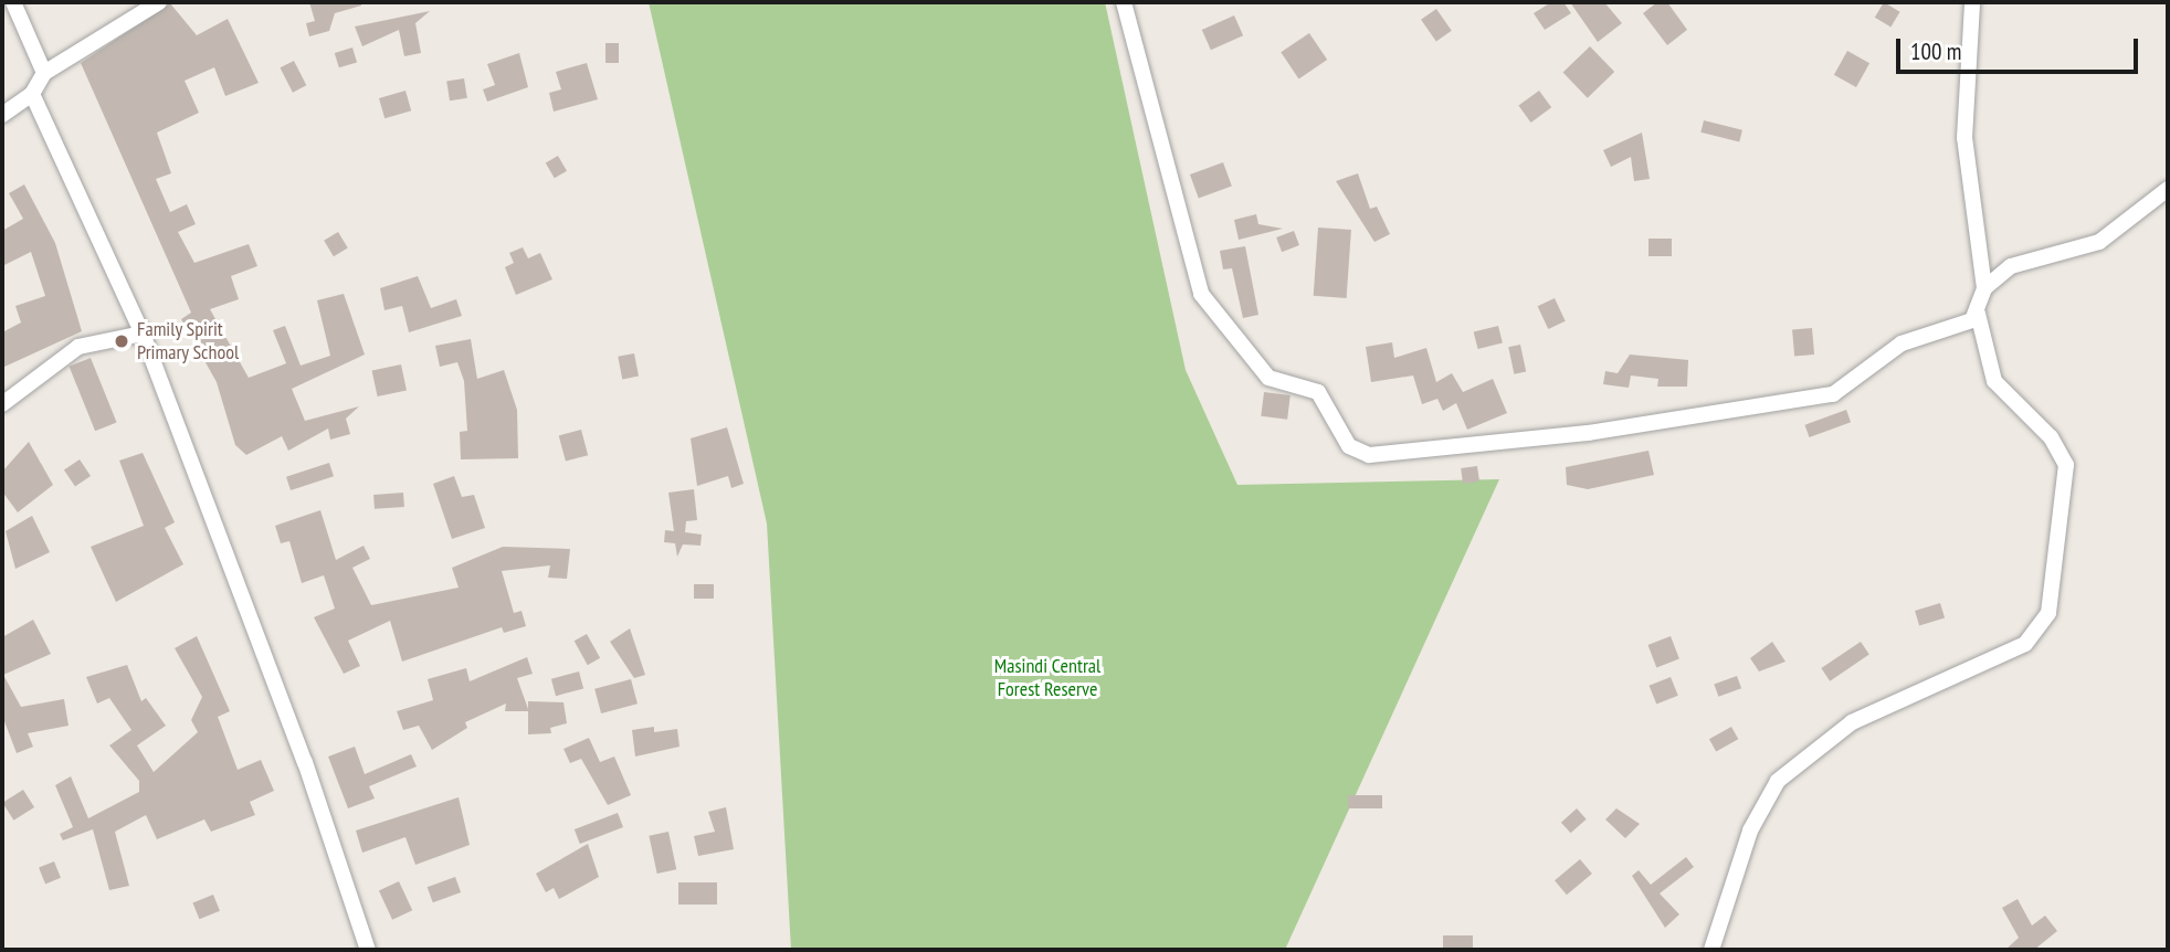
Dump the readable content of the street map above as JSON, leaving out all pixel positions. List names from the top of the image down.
{
  "parks": ["Masindi Central Forest Reserve"],
  "places": ["Family Spirit Primary School"],
  "scale_bar": "100 m"
}
